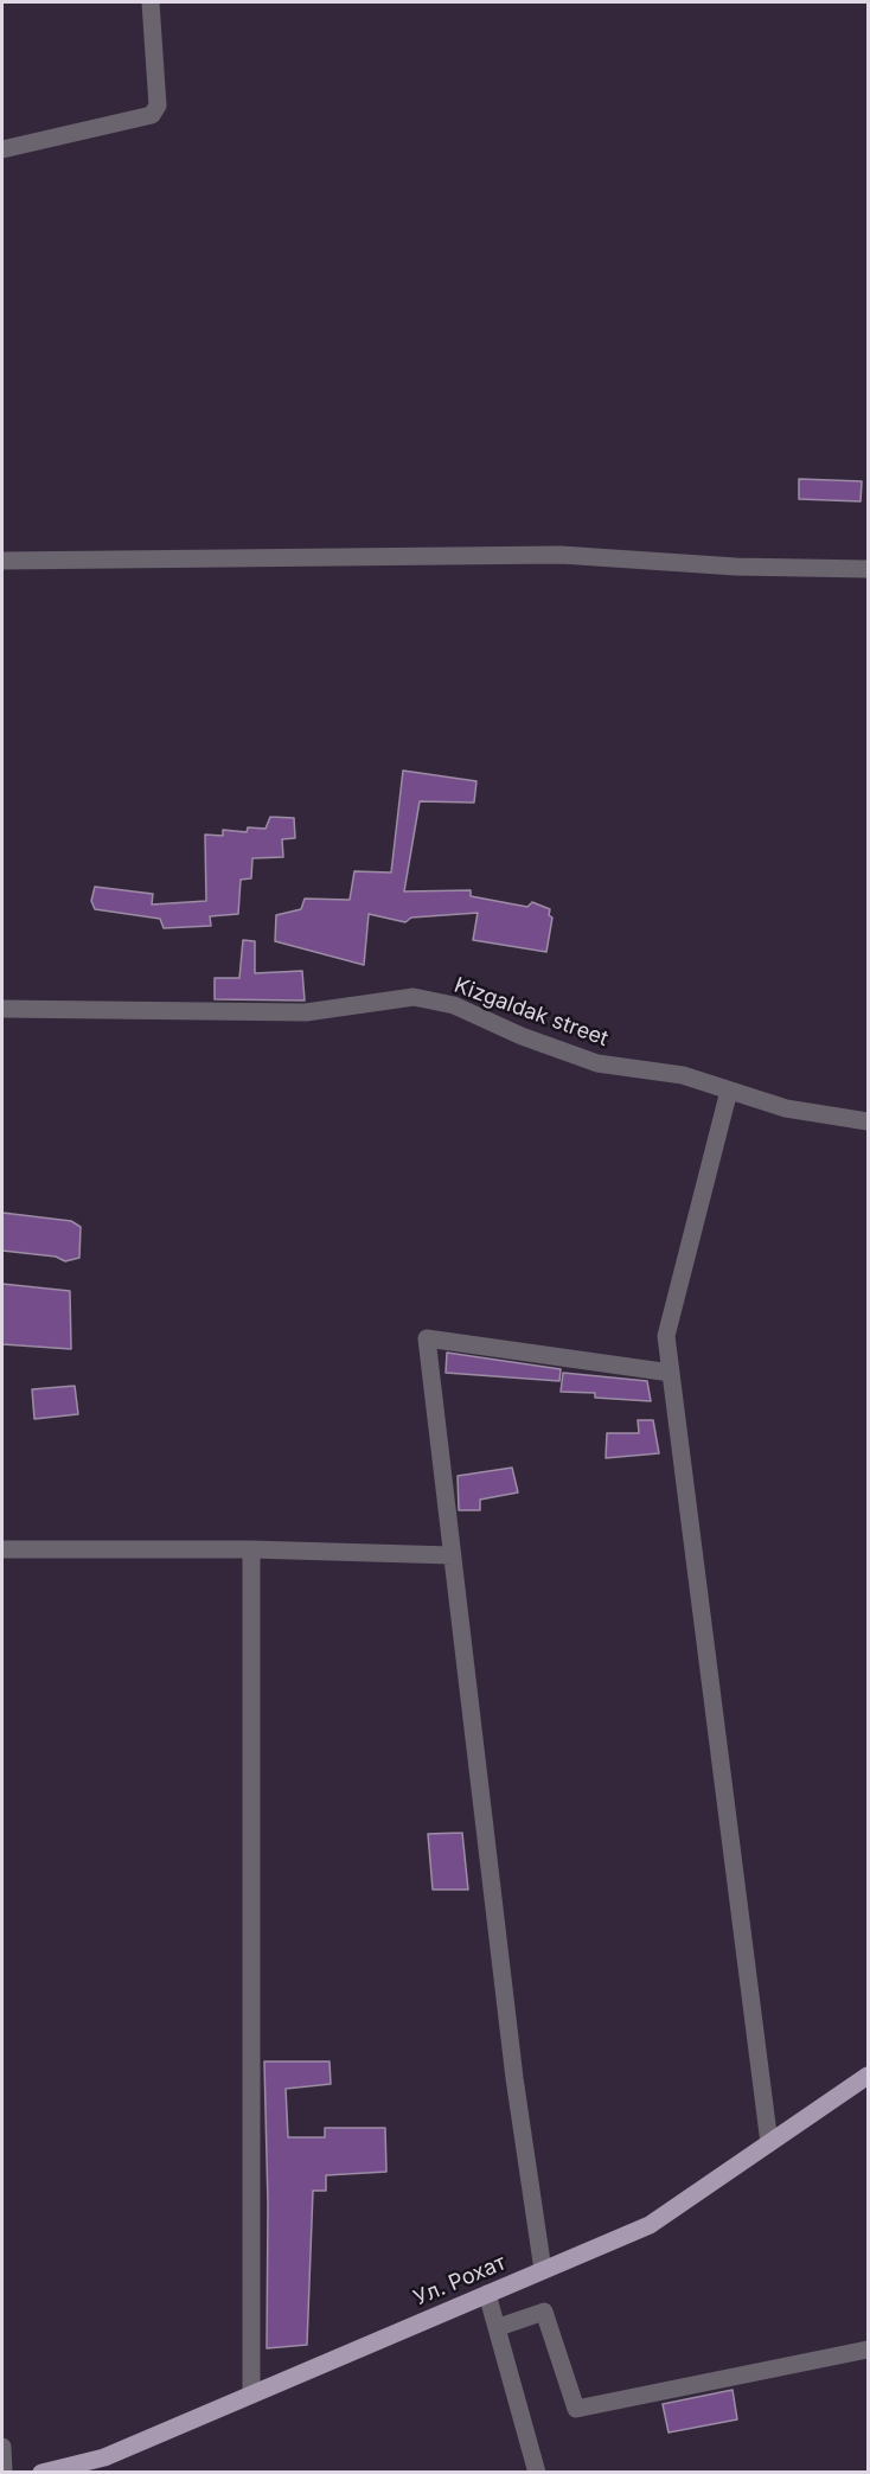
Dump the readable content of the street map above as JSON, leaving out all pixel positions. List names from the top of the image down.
{
  "streets": {
    "main road": ["Ул. Рохат"],
    "street": ["Kizgaldak street"]
  }
}
